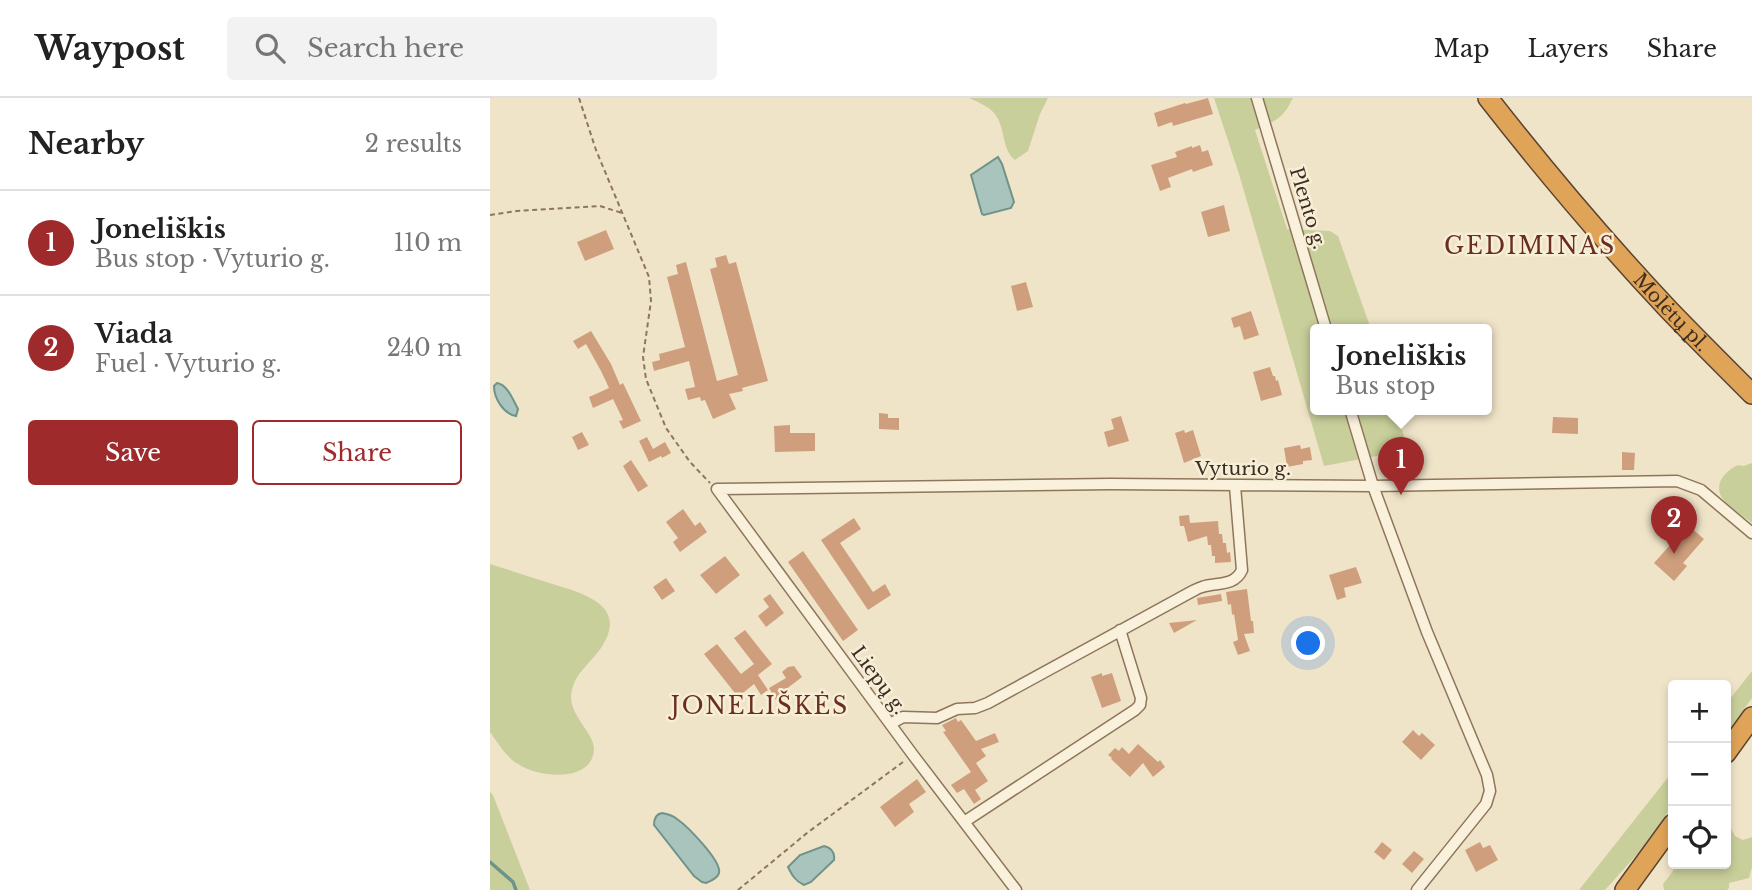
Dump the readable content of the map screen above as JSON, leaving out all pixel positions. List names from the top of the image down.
{
  "streets": {
    "highway": ["Molėtų pl."],
    "street": ["Plento g.", "Vyturio g.", "Liepų g."]
  },
  "crossings": [
    ["Vyturio g.", "Liepų g."]
  ],
  "districts": ["GEDIMINAS", "JONELIŠKĖS"],
  "page": {
    "header": "Waypost",
    "search": "Search here",
    "nav": ["Map", "Layers", "Share"],
    "heading": ["Nearby", "2 results"],
    "list": [
      {
        "mark": "1",
        "name": "Joneliškis",
        "note": "Bus stop · Vyturio g.",
        "value": "110 m"
      },
      {
        "mark": "2",
        "name": "Viada",
        "note": "Fuel · Vyturio g.",
        "value": "240 m"
      }
    ],
    "popup": ["Joneliškis", "Bus stop"],
    "buttons": ["Save", "Share"],
    "pins": ["1", "2"],
    "map_buttons": ["+", "−"]
  }
}
